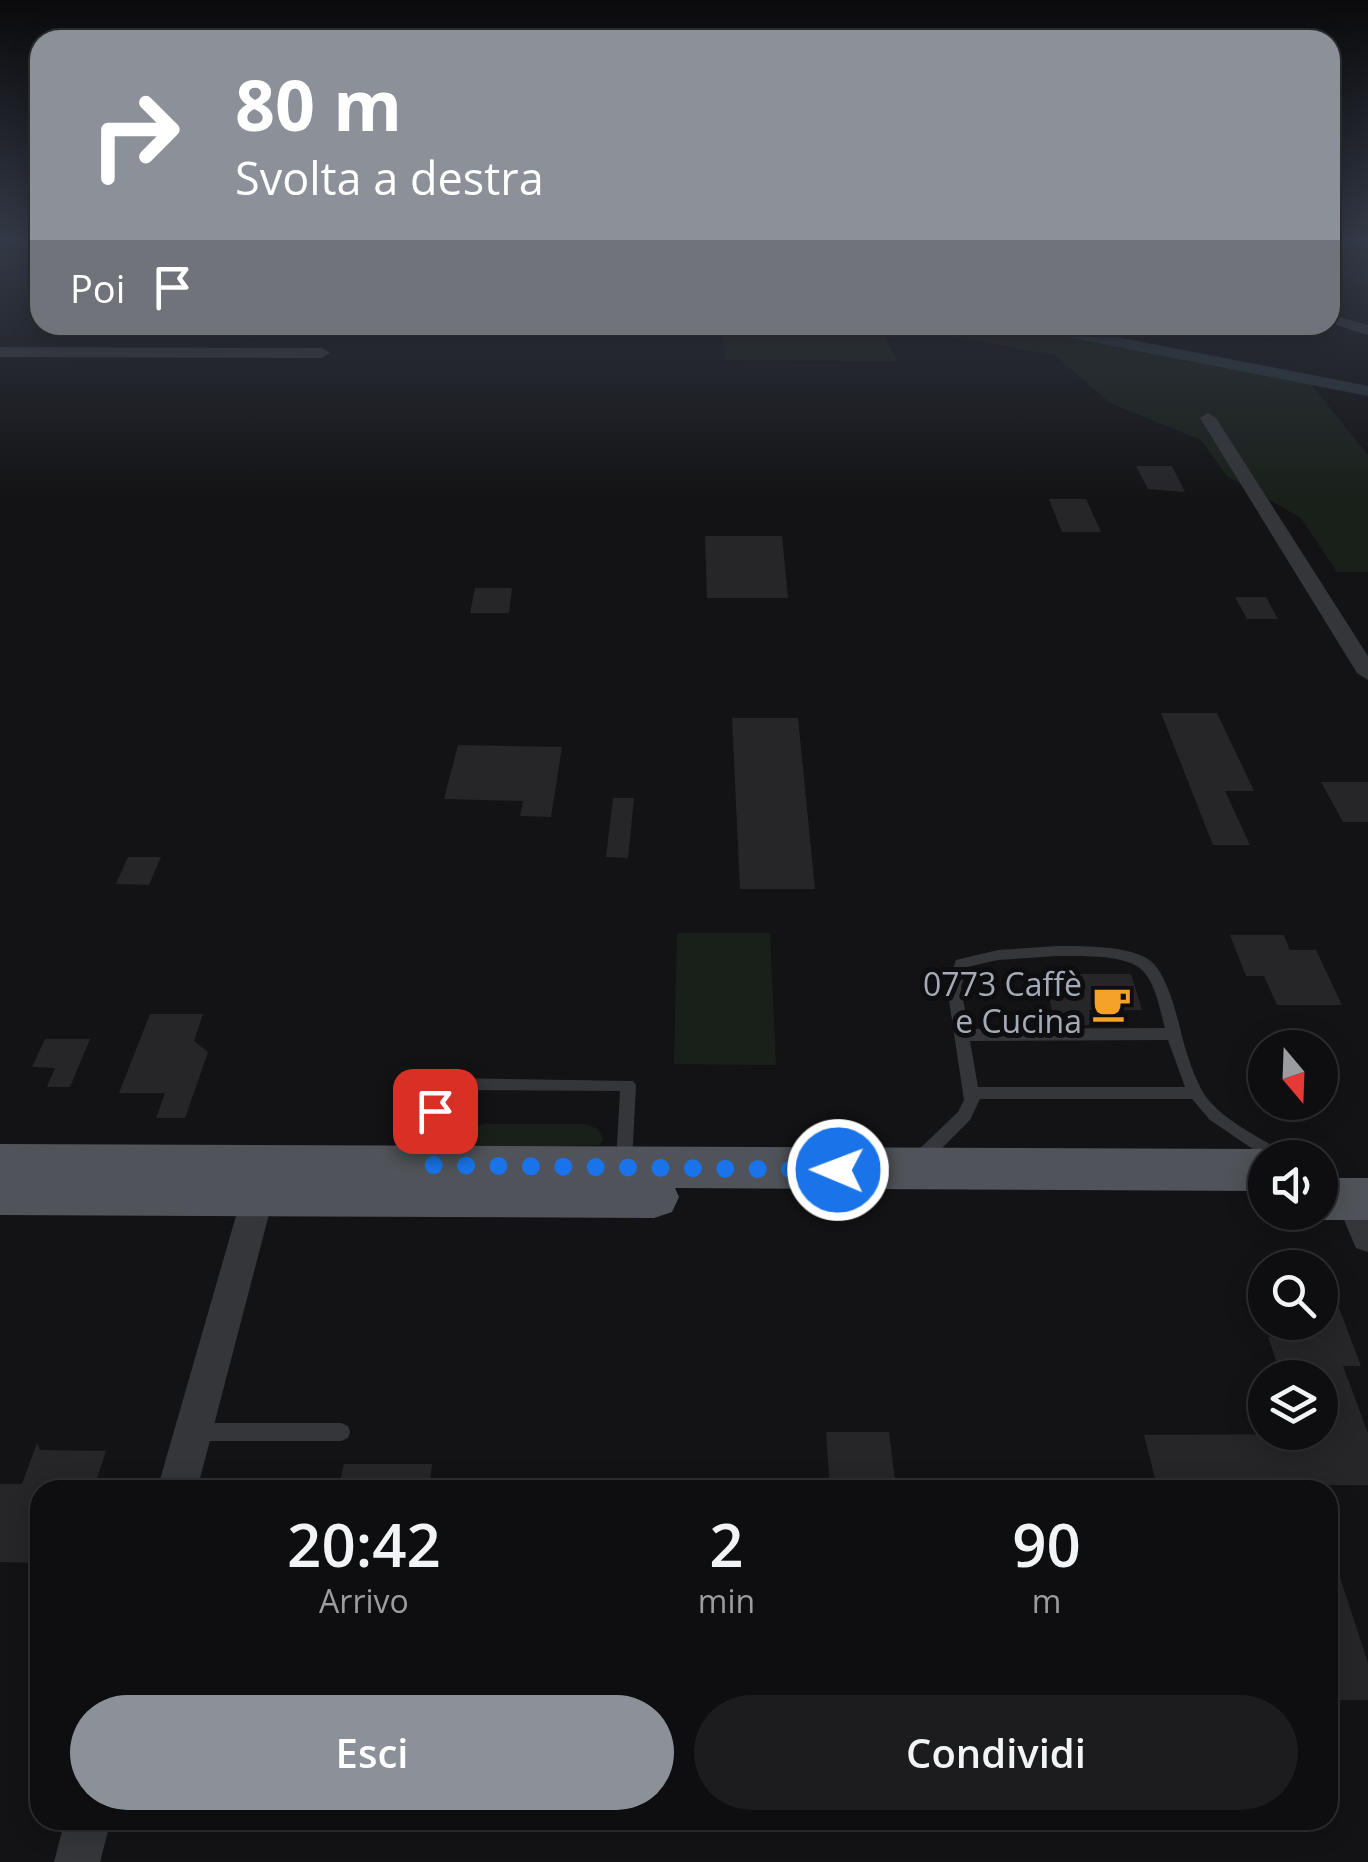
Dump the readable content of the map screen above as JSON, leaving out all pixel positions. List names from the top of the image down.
{
  "places": {
    "cafe": ["0773 Caffè e Cucina"]
  },
  "north": "bottom",
  "page": {
    "turn": ["80 m", "Svolta a destra"],
    "then": "Poi",
    "eta": [
      "20:42",
      "Arrivo",
      "2",
      "min",
      "90",
      "m"
    ],
    "buttons": ["Esci", "Condividi"]
  }
}
